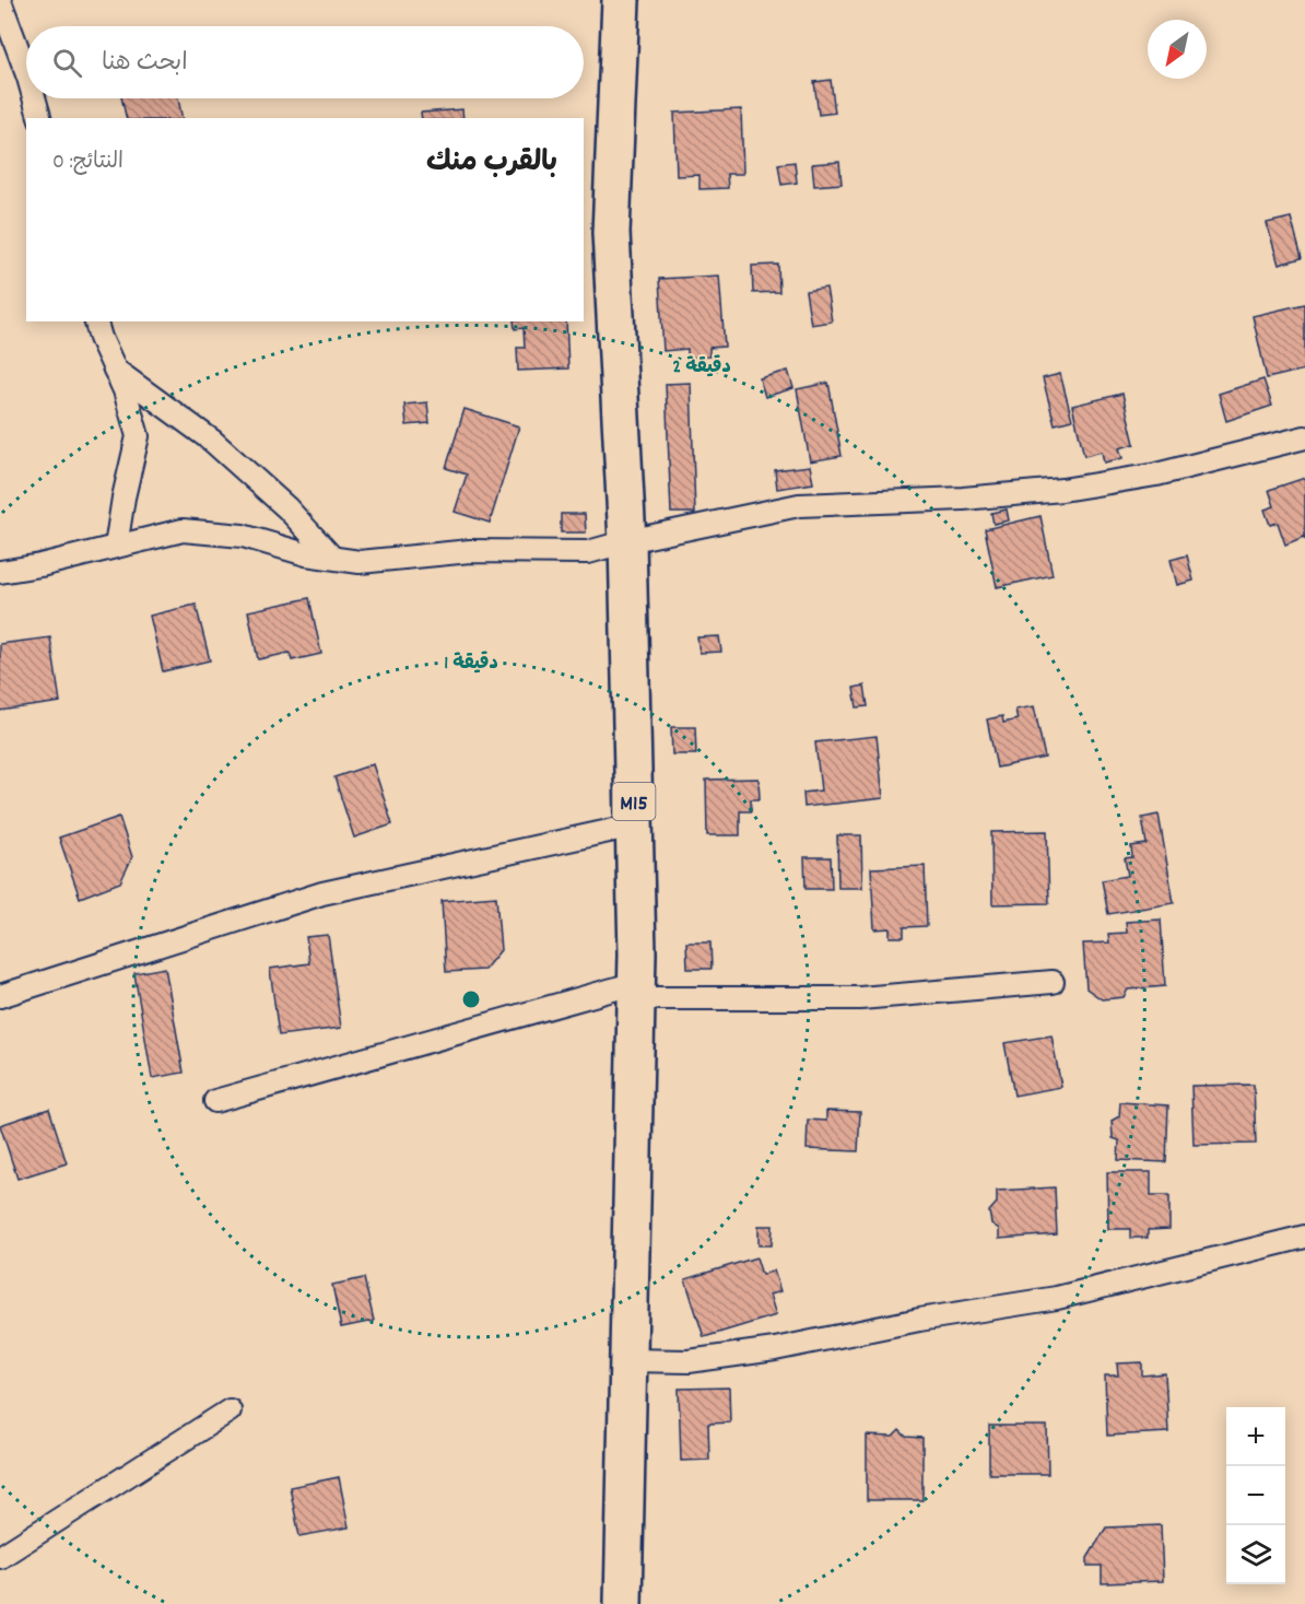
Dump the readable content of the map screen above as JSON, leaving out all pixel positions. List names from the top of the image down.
{
  "streets": {
    "highway": ["M15"]
  },
  "north": "bottom left",
  "page": {
    "search": "ابحث هنا",
    "heading": ["بالقرب منك", "النتائج: 0"],
    "map_buttons": ["+", "−"]
  },
  "rings": ["2 دقيقة", "1 دقيقة"]
}
